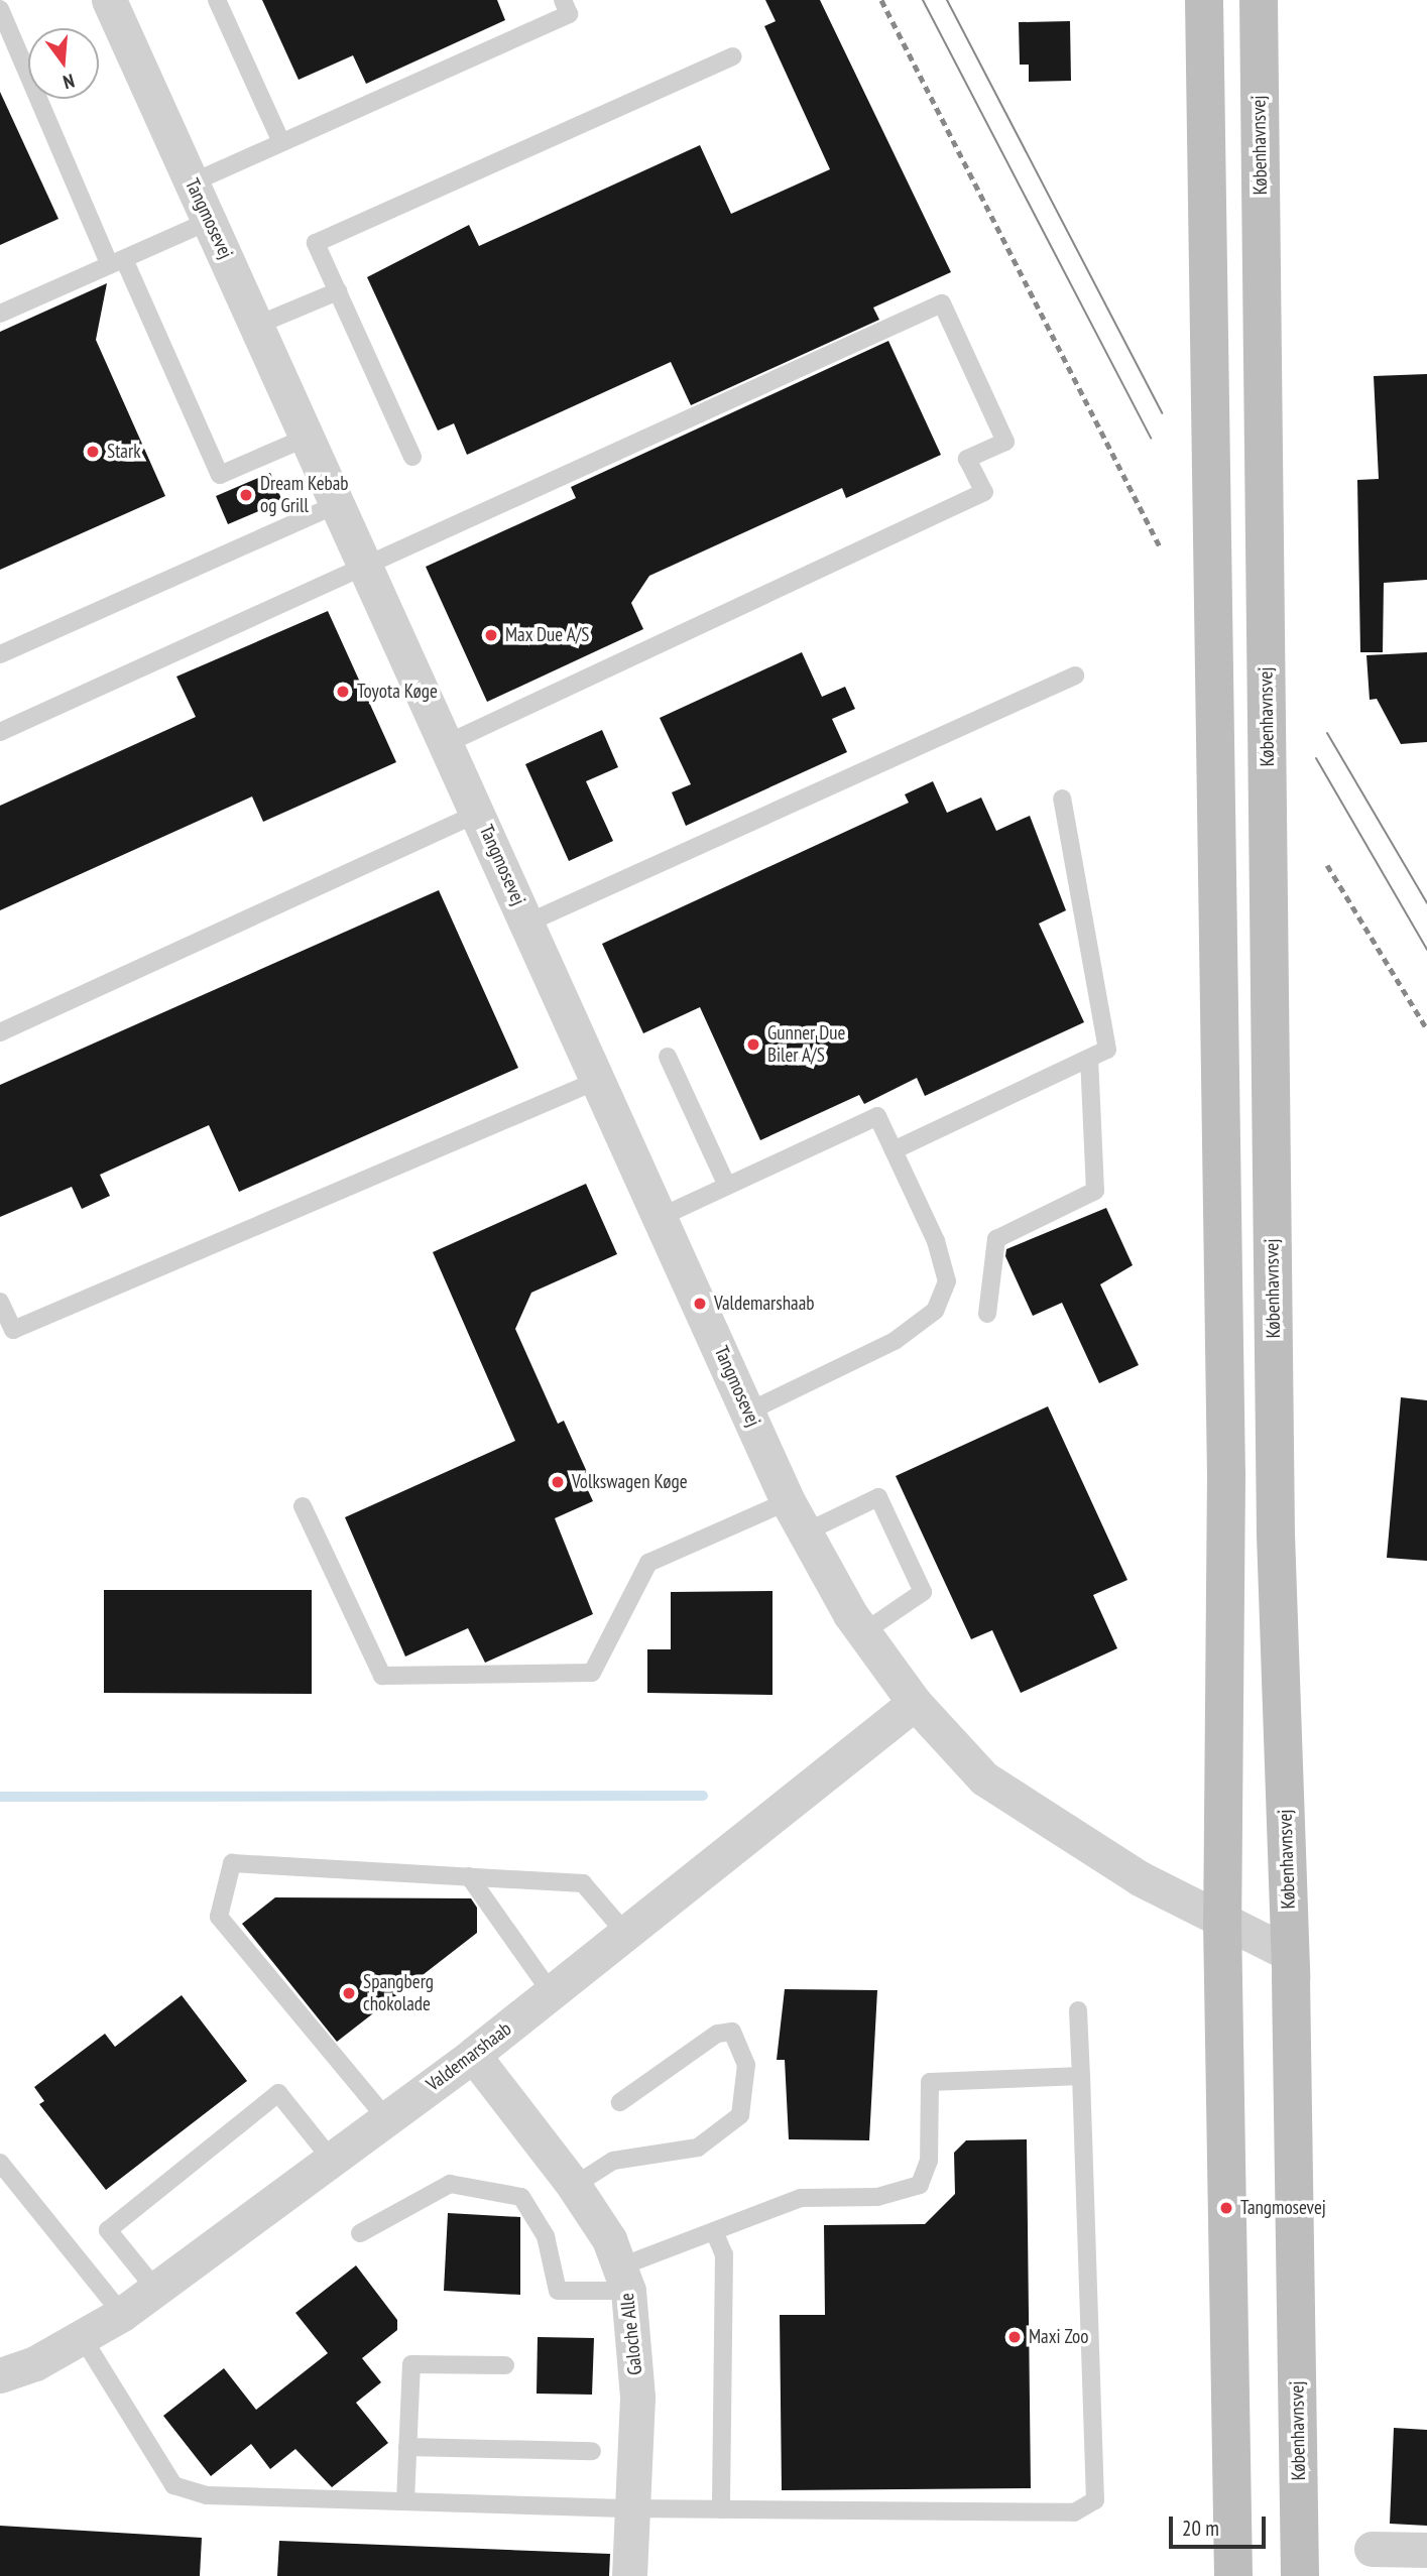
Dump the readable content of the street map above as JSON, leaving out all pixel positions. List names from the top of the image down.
{
  "streets": {
    "main road": ["Københavnsvej"],
    "street": ["Tangmosevej", "Valdemarshaab", "Galoche Alle"]
  },
  "crossings": [
    ["Københavnsvej", "Tangmosevej"],
    ["Tangmosevej", "Valdemarshaab"],
    ["Valdemarshaab", "Galoche Alle"]
  ],
  "places": [
    "Stark",
    "Dream Kebab og Grill",
    "Max Due A/S",
    "Toyota Køge",
    "Gunner Due Biler A/S",
    "Valdemarshaab",
    "Volkswagen Køge",
    "Spangberg chokolade",
    "Tangmosevej",
    "Maxi Zoo"
  ],
  "scale_bar": "20 m",
  "north": "bottom"
}
